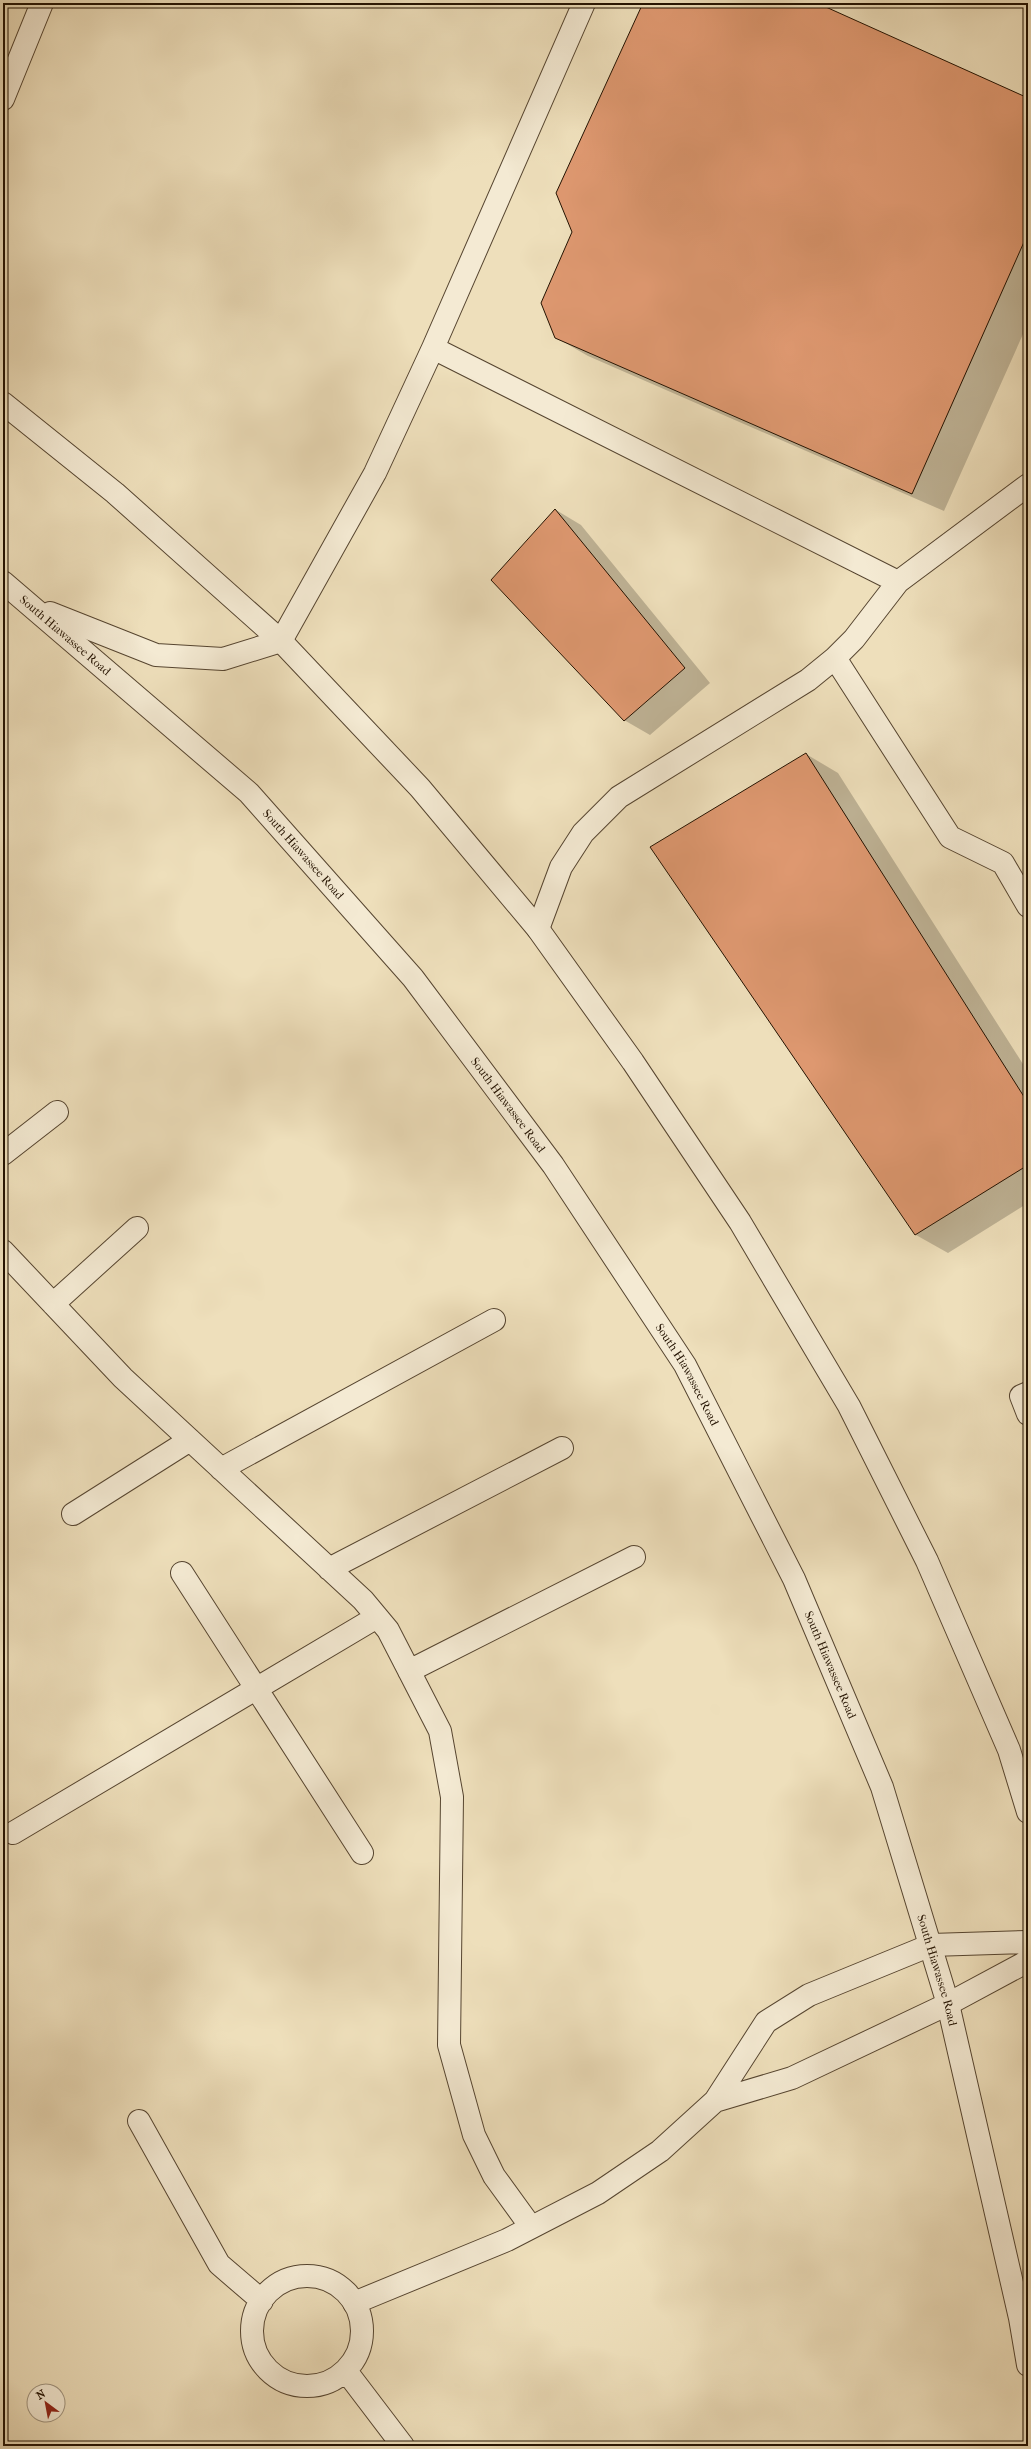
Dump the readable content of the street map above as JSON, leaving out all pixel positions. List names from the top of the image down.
{
  "streets": {
    "street": ["South Hiawassee Road"]
  },
  "north": "top left"
}
